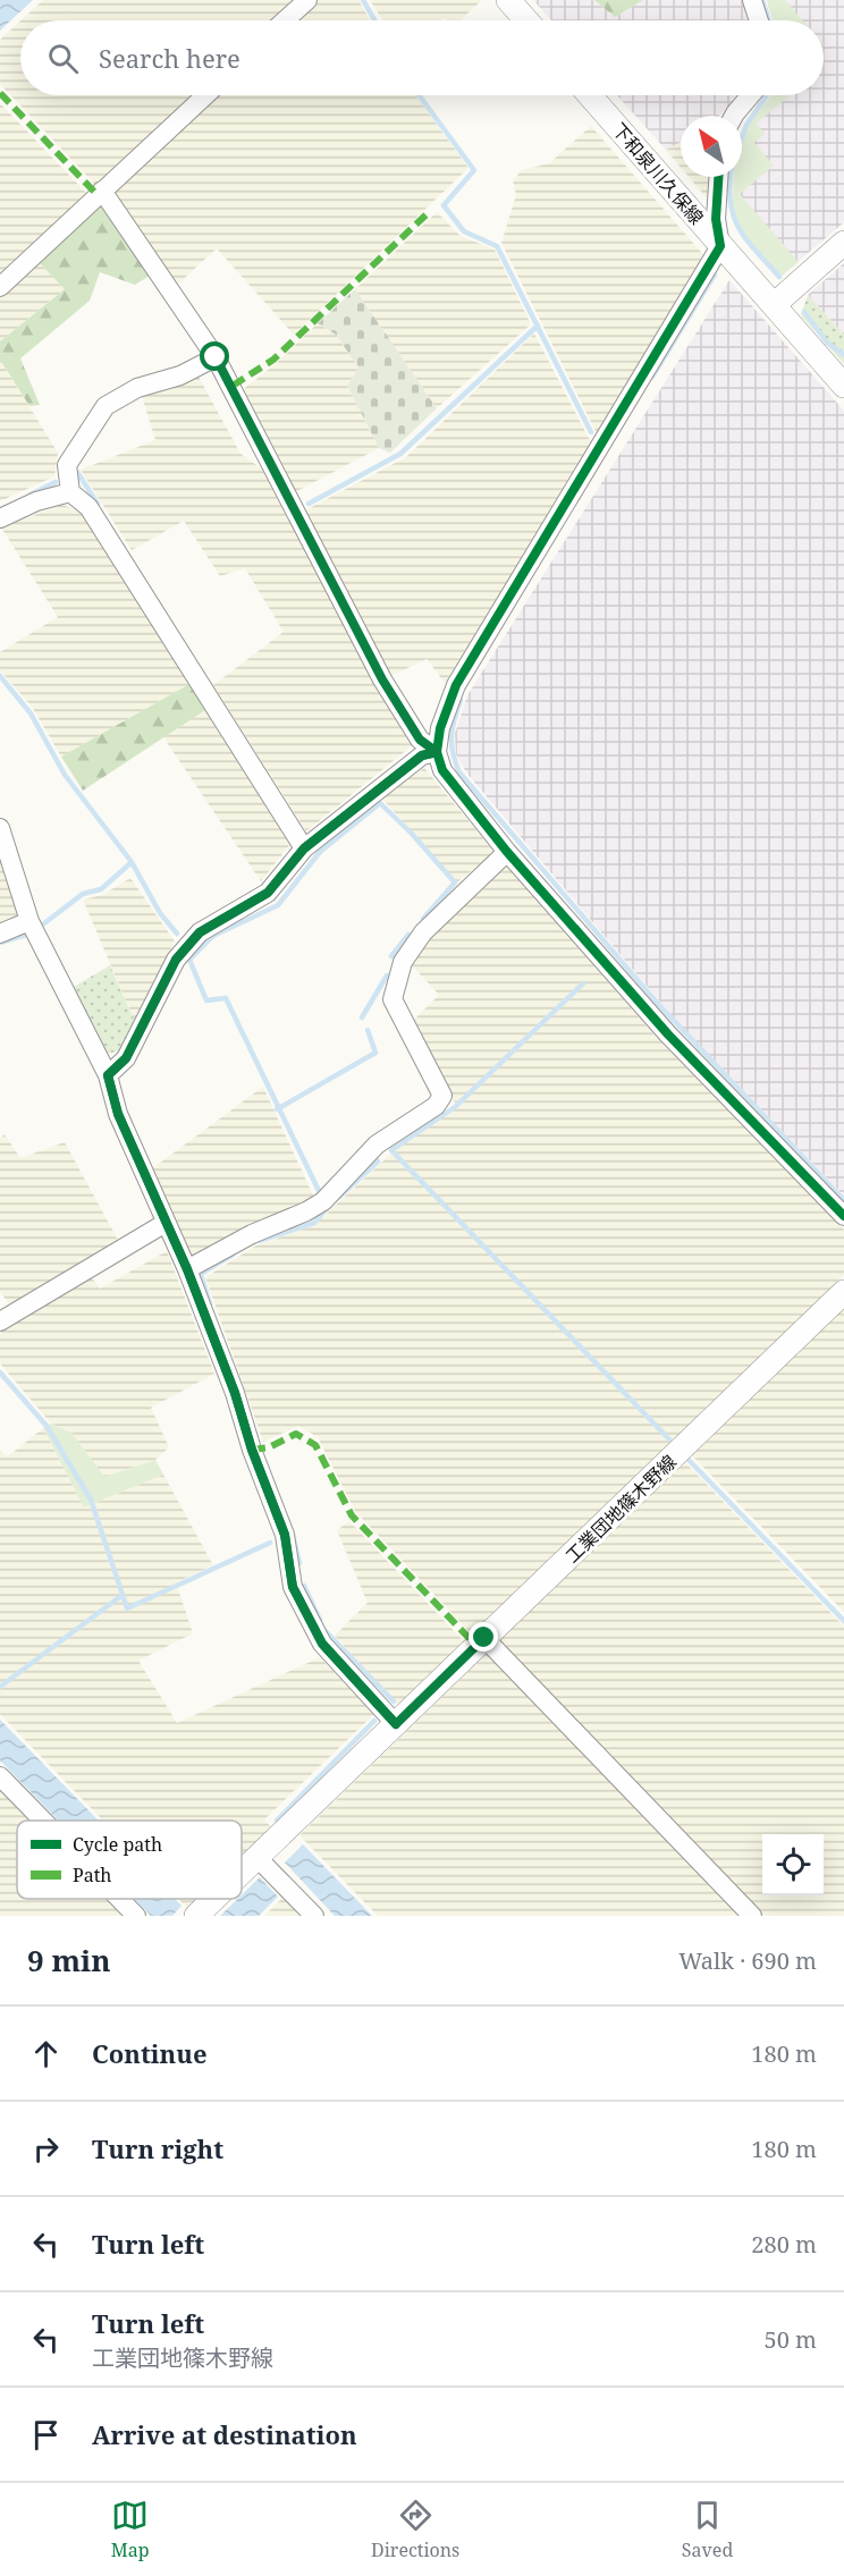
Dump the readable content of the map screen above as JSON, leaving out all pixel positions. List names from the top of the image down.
{
  "streets": {
    "street": ["下和泉川久保線", "工業団地篠木野線"]
  },
  "legend": ["Cycle path", "Path"],
  "north": "top left",
  "page": {
    "search": "Search here",
    "heading": ["9 min", "Walk · 690 m"],
    "list": [
      ["Continue", "180 m"],
      ["Turn right", "180 m"],
      ["Turn left", "280 m"],
      ["Turn left", "工業団地篠木野線", "50 m"],
      "Arrive at destination"
    ],
    "nav": ["Map", "Directions", "Saved"]
  }
}
